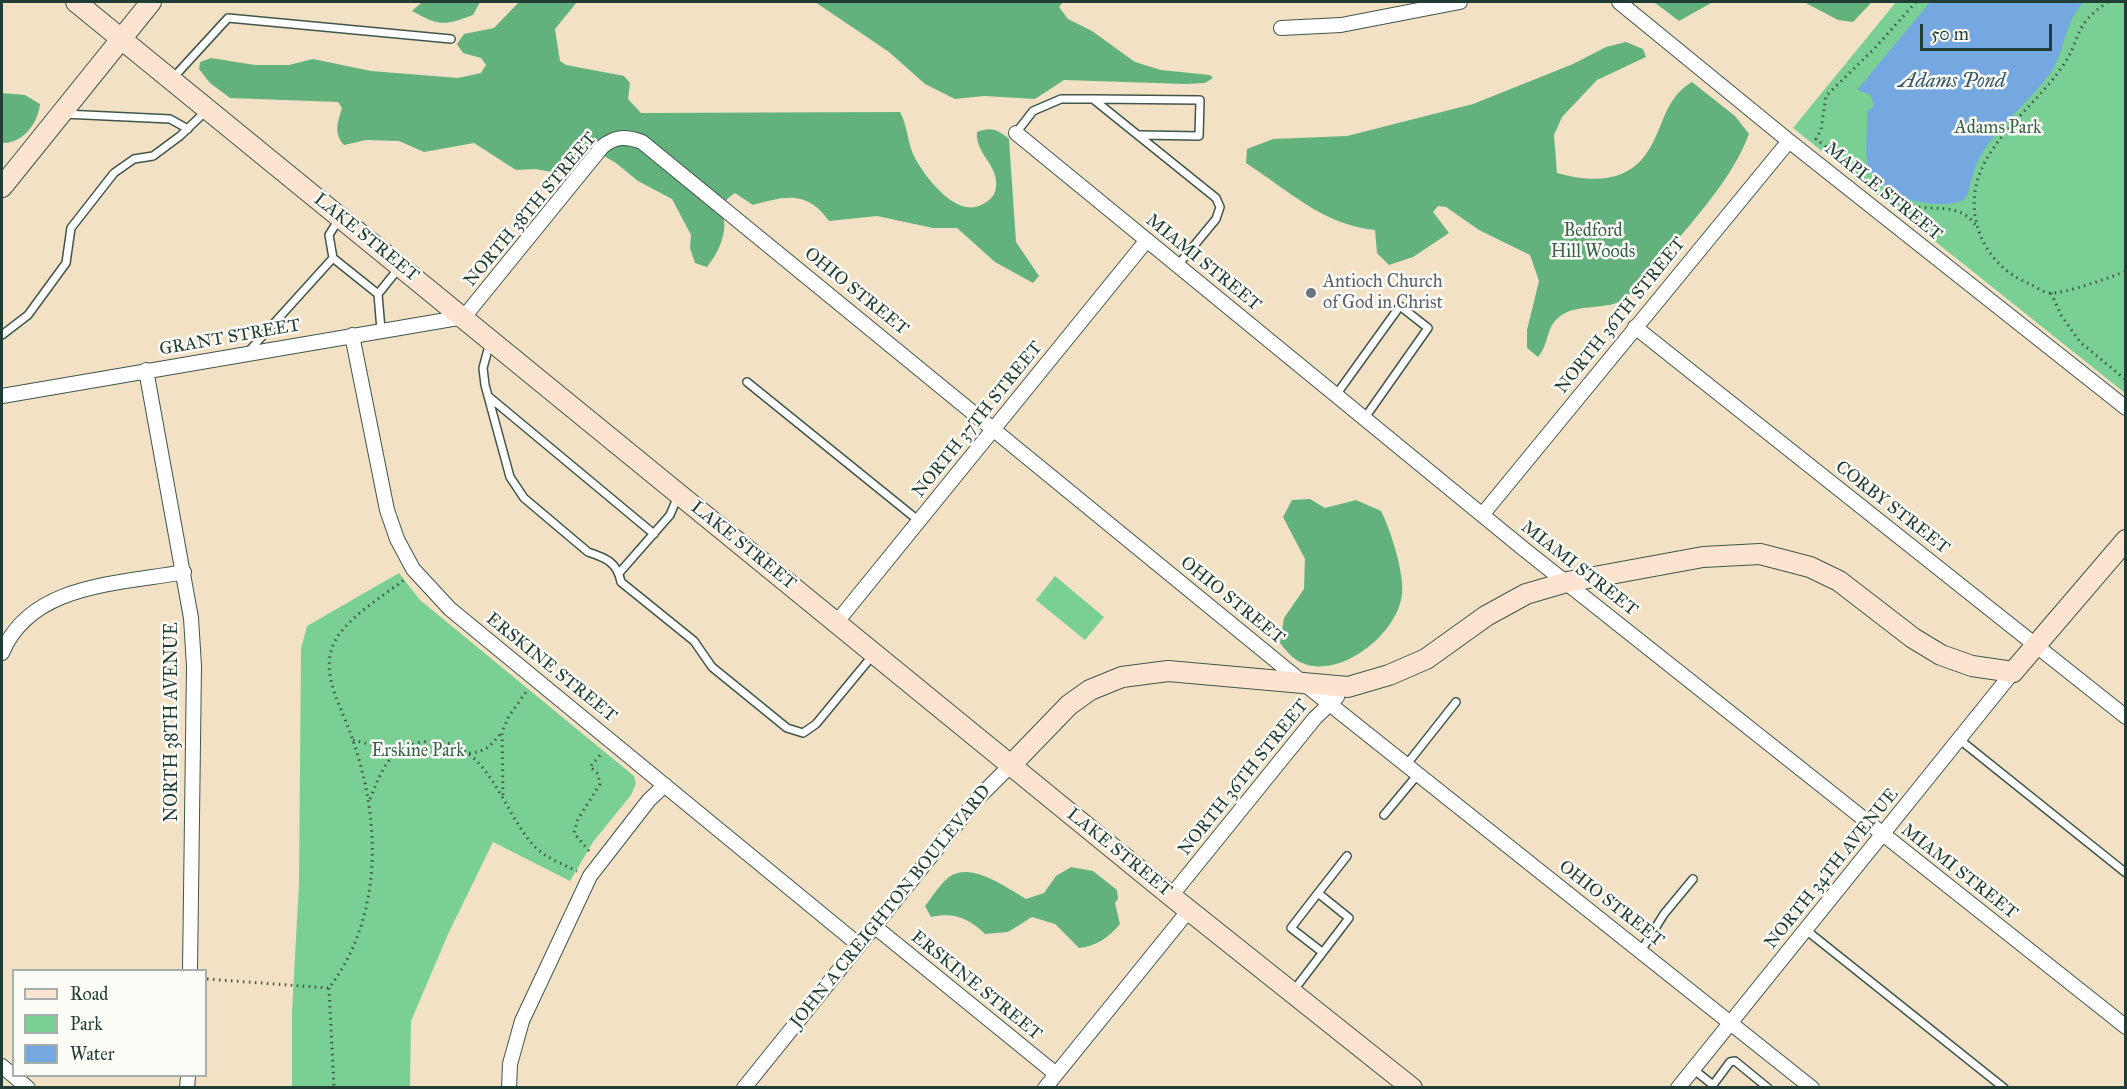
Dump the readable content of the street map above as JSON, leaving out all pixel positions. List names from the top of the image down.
{
  "streets": {
    "main road": ["LAKE STREET", "JOHN A CREIGHTON BOULEVARD"],
    "street": [
      "MAPLE STREET",
      "NORTH 38TH STREET",
      "MIAMI STREET",
      "OHIO STREET",
      "NORTH 36TH STREET",
      "GRANT STREET",
      "NORTH 37TH STREET",
      "CORBY STREET",
      "ERSKINE STREET",
      "NORTH 38TH AVENUE",
      "NORTH 34TH AVENUE"
    ]
  },
  "crossings": [
    ["MAPLE STREET", "NORTH 36TH STREET"],
    ["NORTH 38TH STREET", "LAKE STREET"],
    ["NORTH 38TH STREET", "OHIO STREET"],
    ["NORTH 38TH STREET", "GRANT STREET"],
    ["LAKE STREET", "NORTH 36TH STREET"],
    ["LAKE STREET", "GRANT STREET"],
    ["LAKE STREET", "NORTH 37TH STREET"],
    ["LAKE STREET", "JOHN A CREIGHTON BOULEVARD"],
    ["MIAMI STREET", "NORTH 36TH STREET"],
    ["MIAMI STREET", "NORTH 37TH STREET"],
    ["MIAMI STREET", "NORTH 34TH AVENUE"],
    ["MIAMI STREET", "JOHN A CREIGHTON BOULEVARD"],
    ["OHIO STREET", "NORTH 36TH STREET"],
    ["OHIO STREET", "NORTH 37TH STREET"],
    ["OHIO STREET", "NORTH 34TH AVENUE"],
    ["OHIO STREET", "JOHN A CREIGHTON BOULEVARD"],
    ["NORTH 36TH STREET", "CORBY STREET"],
    ["NORTH 36TH STREET", "JOHN A CREIGHTON BOULEVARD"],
    ["GRANT STREET", "ERSKINE STREET"],
    ["GRANT STREET", "NORTH 38TH AVENUE"],
    ["ERSKINE STREET", "JOHN A CREIGHTON BOULEVARD"],
    ["NORTH 34TH AVENUE", "JOHN A CREIGHTON BOULEVARD"]
  ],
  "water": ["Adams Pond"],
  "parks": ["Adams Park", "Bedford Hill Woods", "Erskine Park"],
  "places": ["Antioch Church of God in Christ"],
  "legend": ["Road", "Park", "Water"],
  "scale_bar": "50 m"
}
